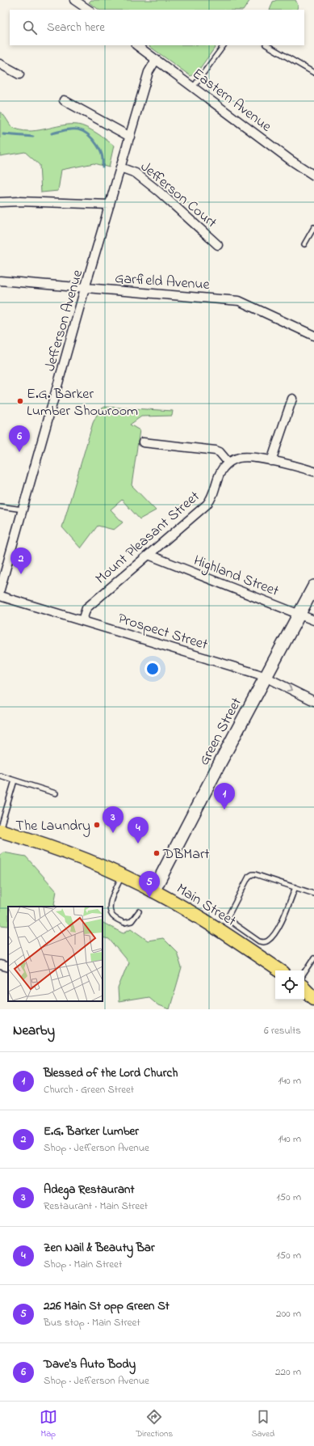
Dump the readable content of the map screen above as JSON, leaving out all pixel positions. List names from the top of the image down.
{
  "streets": {
    "main road": ["Main Street"],
    "street": [
      "Eastern Avenue",
      "Jefferson Court",
      "Garfield Avenue",
      "Jefferson Avenue",
      "Mount Pleasant Street",
      "Highland Street",
      "Prospect Street",
      "Green Street"
    ]
  },
  "crossings": [
    ["Eastern Avenue", "Jefferson Avenue"],
    ["Jefferson Court", "Jefferson Avenue"],
    ["Garfield Avenue", "Jefferson Avenue"],
    ["Mount Pleasant Street", "Highland Street"],
    ["Mount Pleasant Street", "Prospect Street"],
    ["Highland Street", "Green Street"],
    ["Prospect Street", "Green Street"],
    ["Green Street", "Main Street"]
  ],
  "places": ["E.G. Barker Lumber Showroom", "The Laundry", "DBMart"],
  "page": {
    "search": "Search here",
    "pins": [
      "6",
      "2",
      "1",
      "3",
      "4",
      "5"
    ],
    "heading": ["Nearby", "6 results"],
    "list": [
      {
        "mark": "1",
        "name": "Blessed of the Lord Church",
        "note": "Church · Green Street",
        "value": "140 m"
      },
      {
        "mark": "2",
        "name": "E.G. Barker Lumber",
        "note": "Shop · Jefferson Avenue",
        "value": "140 m"
      },
      {
        "mark": "3",
        "name": "Adega Restaurant",
        "note": "Restaurant · Main Street",
        "value": "150 m"
      },
      {
        "mark": "4",
        "name": "Zen Nail & Beauty Bar",
        "note": "Shop · Main Street",
        "value": "150 m"
      },
      {
        "mark": "5",
        "name": "226 Main St opp Green St",
        "note": "Bus stop · Main Street",
        "value": "200 m"
      },
      {
        "mark": "6",
        "name": "Dave's Auto Body",
        "note": "Shop · Jefferson Avenue",
        "value": "220 m"
      }
    ],
    "nav": ["Map", "Directions", "Saved"]
  }
}
